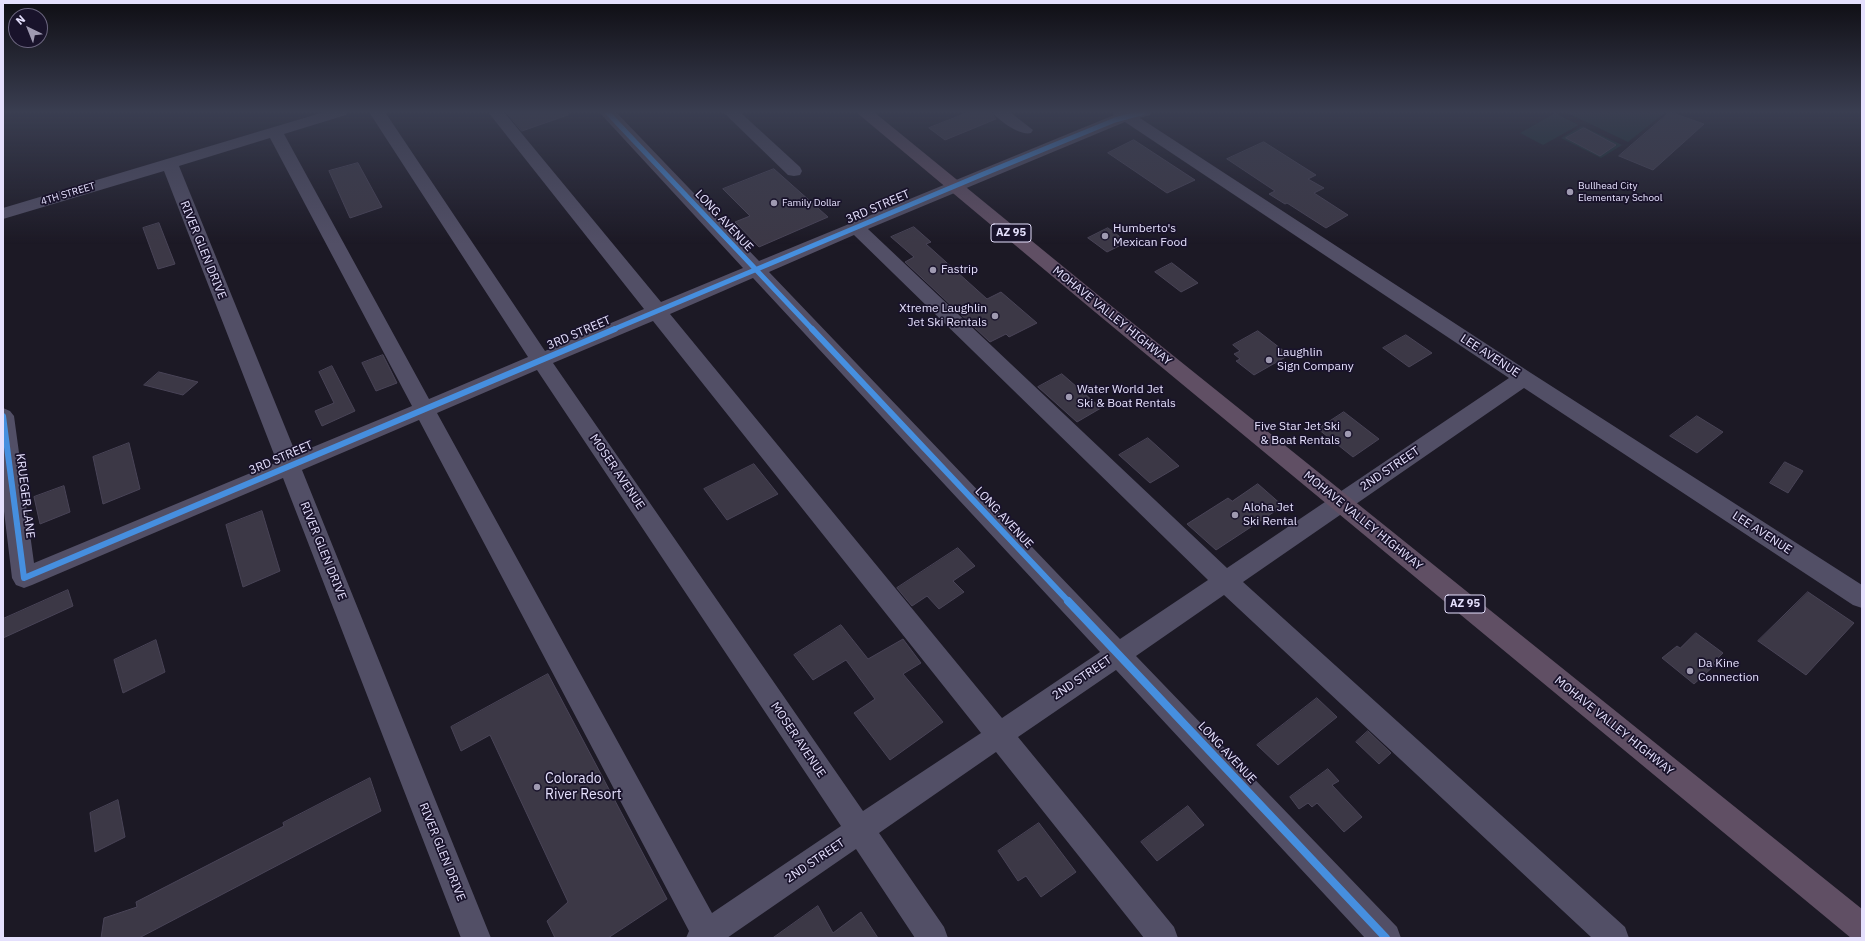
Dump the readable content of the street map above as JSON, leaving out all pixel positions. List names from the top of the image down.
{
  "streets": {
    "highway": ["AZ 95", "MOHAVE VALLEY HIGHWAY"],
    "street": [
      "4TH STREET",
      "3RD STREET",
      "LONG AVENUE",
      "RIVER GLEN DRIVE",
      "LEE AVENUE",
      "2ND STREET",
      "MOSER AVENUE",
      "KRUEGER LANE"
    ]
  },
  "crossings": [
    ["4TH STREET", "RIVER GLEN DRIVE"],
    ["3RD STREET", "LONG AVENUE"],
    ["3RD STREET", "RIVER GLEN DRIVE"],
    ["3RD STREET", "MOHAVE VALLEY HIGHWAY"],
    ["3RD STREET", "MOSER AVENUE"],
    ["3RD STREET", "KRUEGER LANE"],
    ["LONG AVENUE", "2ND STREET"],
    ["MOHAVE VALLEY HIGHWAY", "2ND STREET"],
    ["LEE AVENUE", "2ND STREET"],
    ["2ND STREET", "MOSER AVENUE"]
  ],
  "places": [
    "Bullhead City Elementary School",
    "Family Dollar",
    "Humberto's Mexican Food",
    "Fastrip",
    "Xtreme Laughlin Jet Ski Rentals",
    "Laughlin Sign Company",
    "Water World Jet Ski & Boat Rentals",
    "Five Star Jet Ski & Boat Rentals",
    "Aloha Jet Ski Rental",
    "Da Kine Connection",
    "Colorado River Resort"
  ],
  "north": "top left"
}
